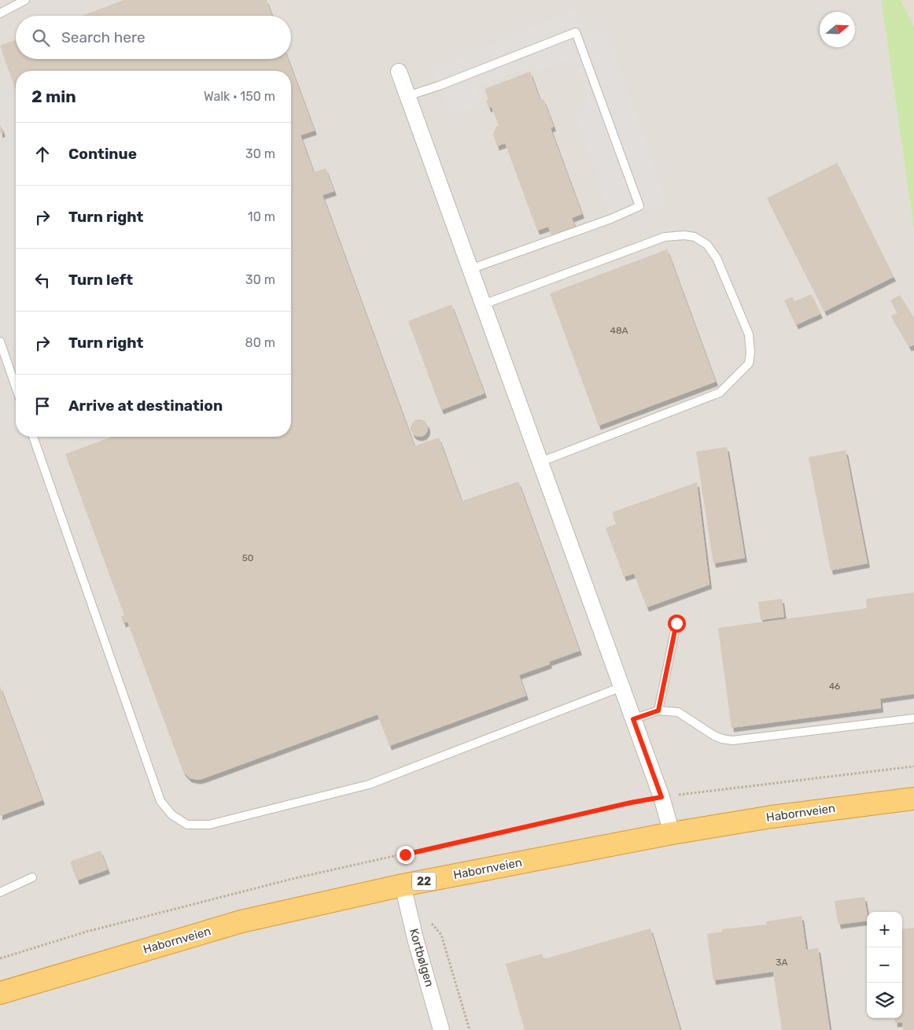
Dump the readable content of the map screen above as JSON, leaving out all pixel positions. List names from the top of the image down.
{
  "streets": {
    "highway": ["Habornveien", "22"],
    "street": ["Kortbølgen"]
  },
  "crossings": [
    ["Habornveien", "Kortbølgen"]
  ],
  "house_numbers": [
    "48A",
    "50",
    "46",
    "3A"
  ],
  "north": "right",
  "page": {
    "search": "Search here",
    "heading": ["2 min", "Walk · 150 m"],
    "list": [
      ["Continue", "30 m"],
      ["Turn right", "10 m"],
      ["Turn left", "30 m"],
      ["Turn right", "80 m"],
      "Arrive at destination"
    ],
    "map_buttons": ["+", "−"]
  }
}
